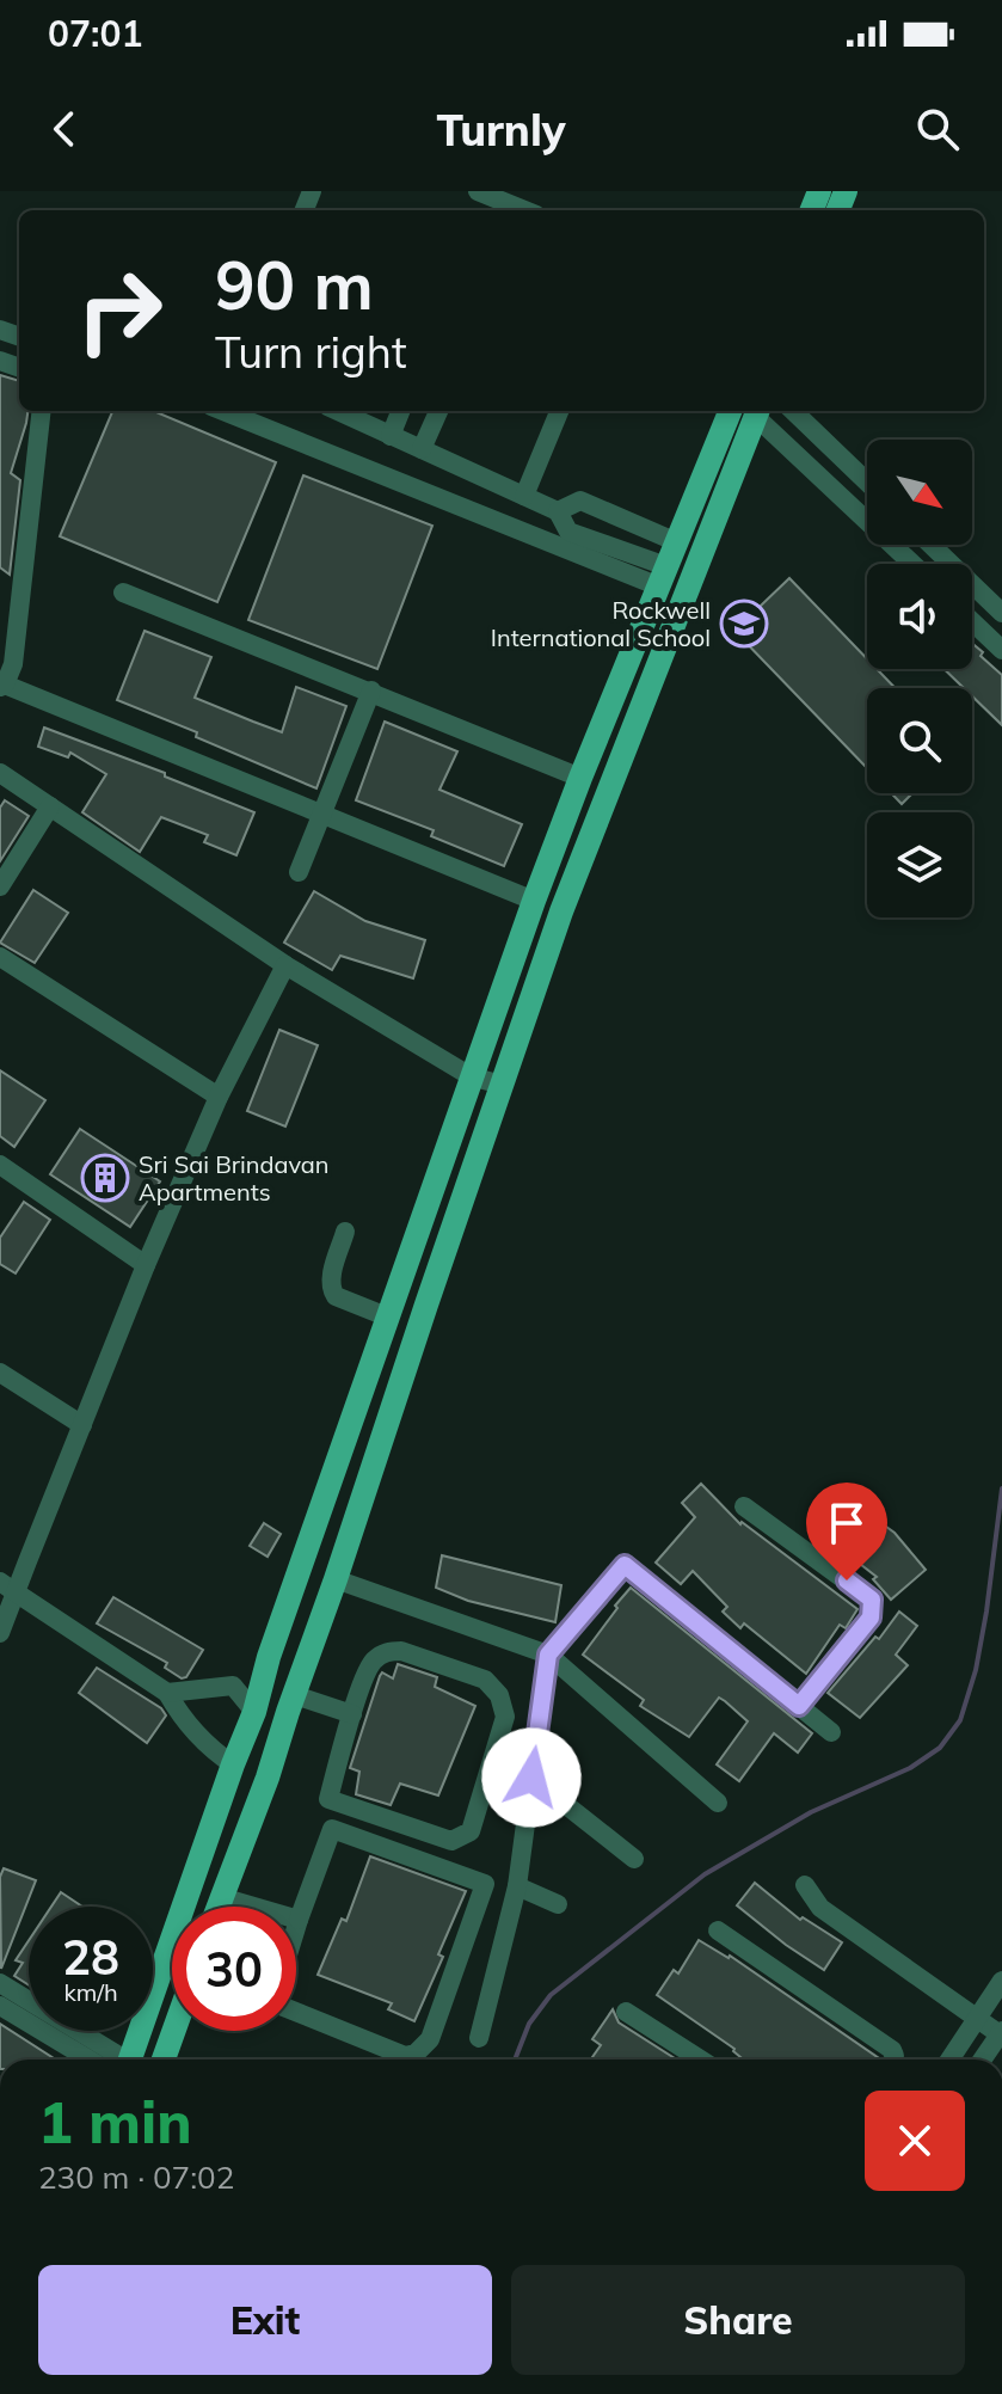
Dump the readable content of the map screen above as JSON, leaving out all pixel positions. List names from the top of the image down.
{
  "places": {
    "school or university": ["Rockwell International School"],
    "building": ["Sri Sai Brindavan Apartments"]
  },
  "north": "bottom right",
  "page": {
    "status": "07:01",
    "header": "Turnly",
    "turn": ["90 m", "Turn right"],
    "speed": "28 km/h",
    "limit": "30",
    "heading": ["1 min", "230 m · 07:02"],
    "buttons": ["Exit", "Share"]
  }
}
